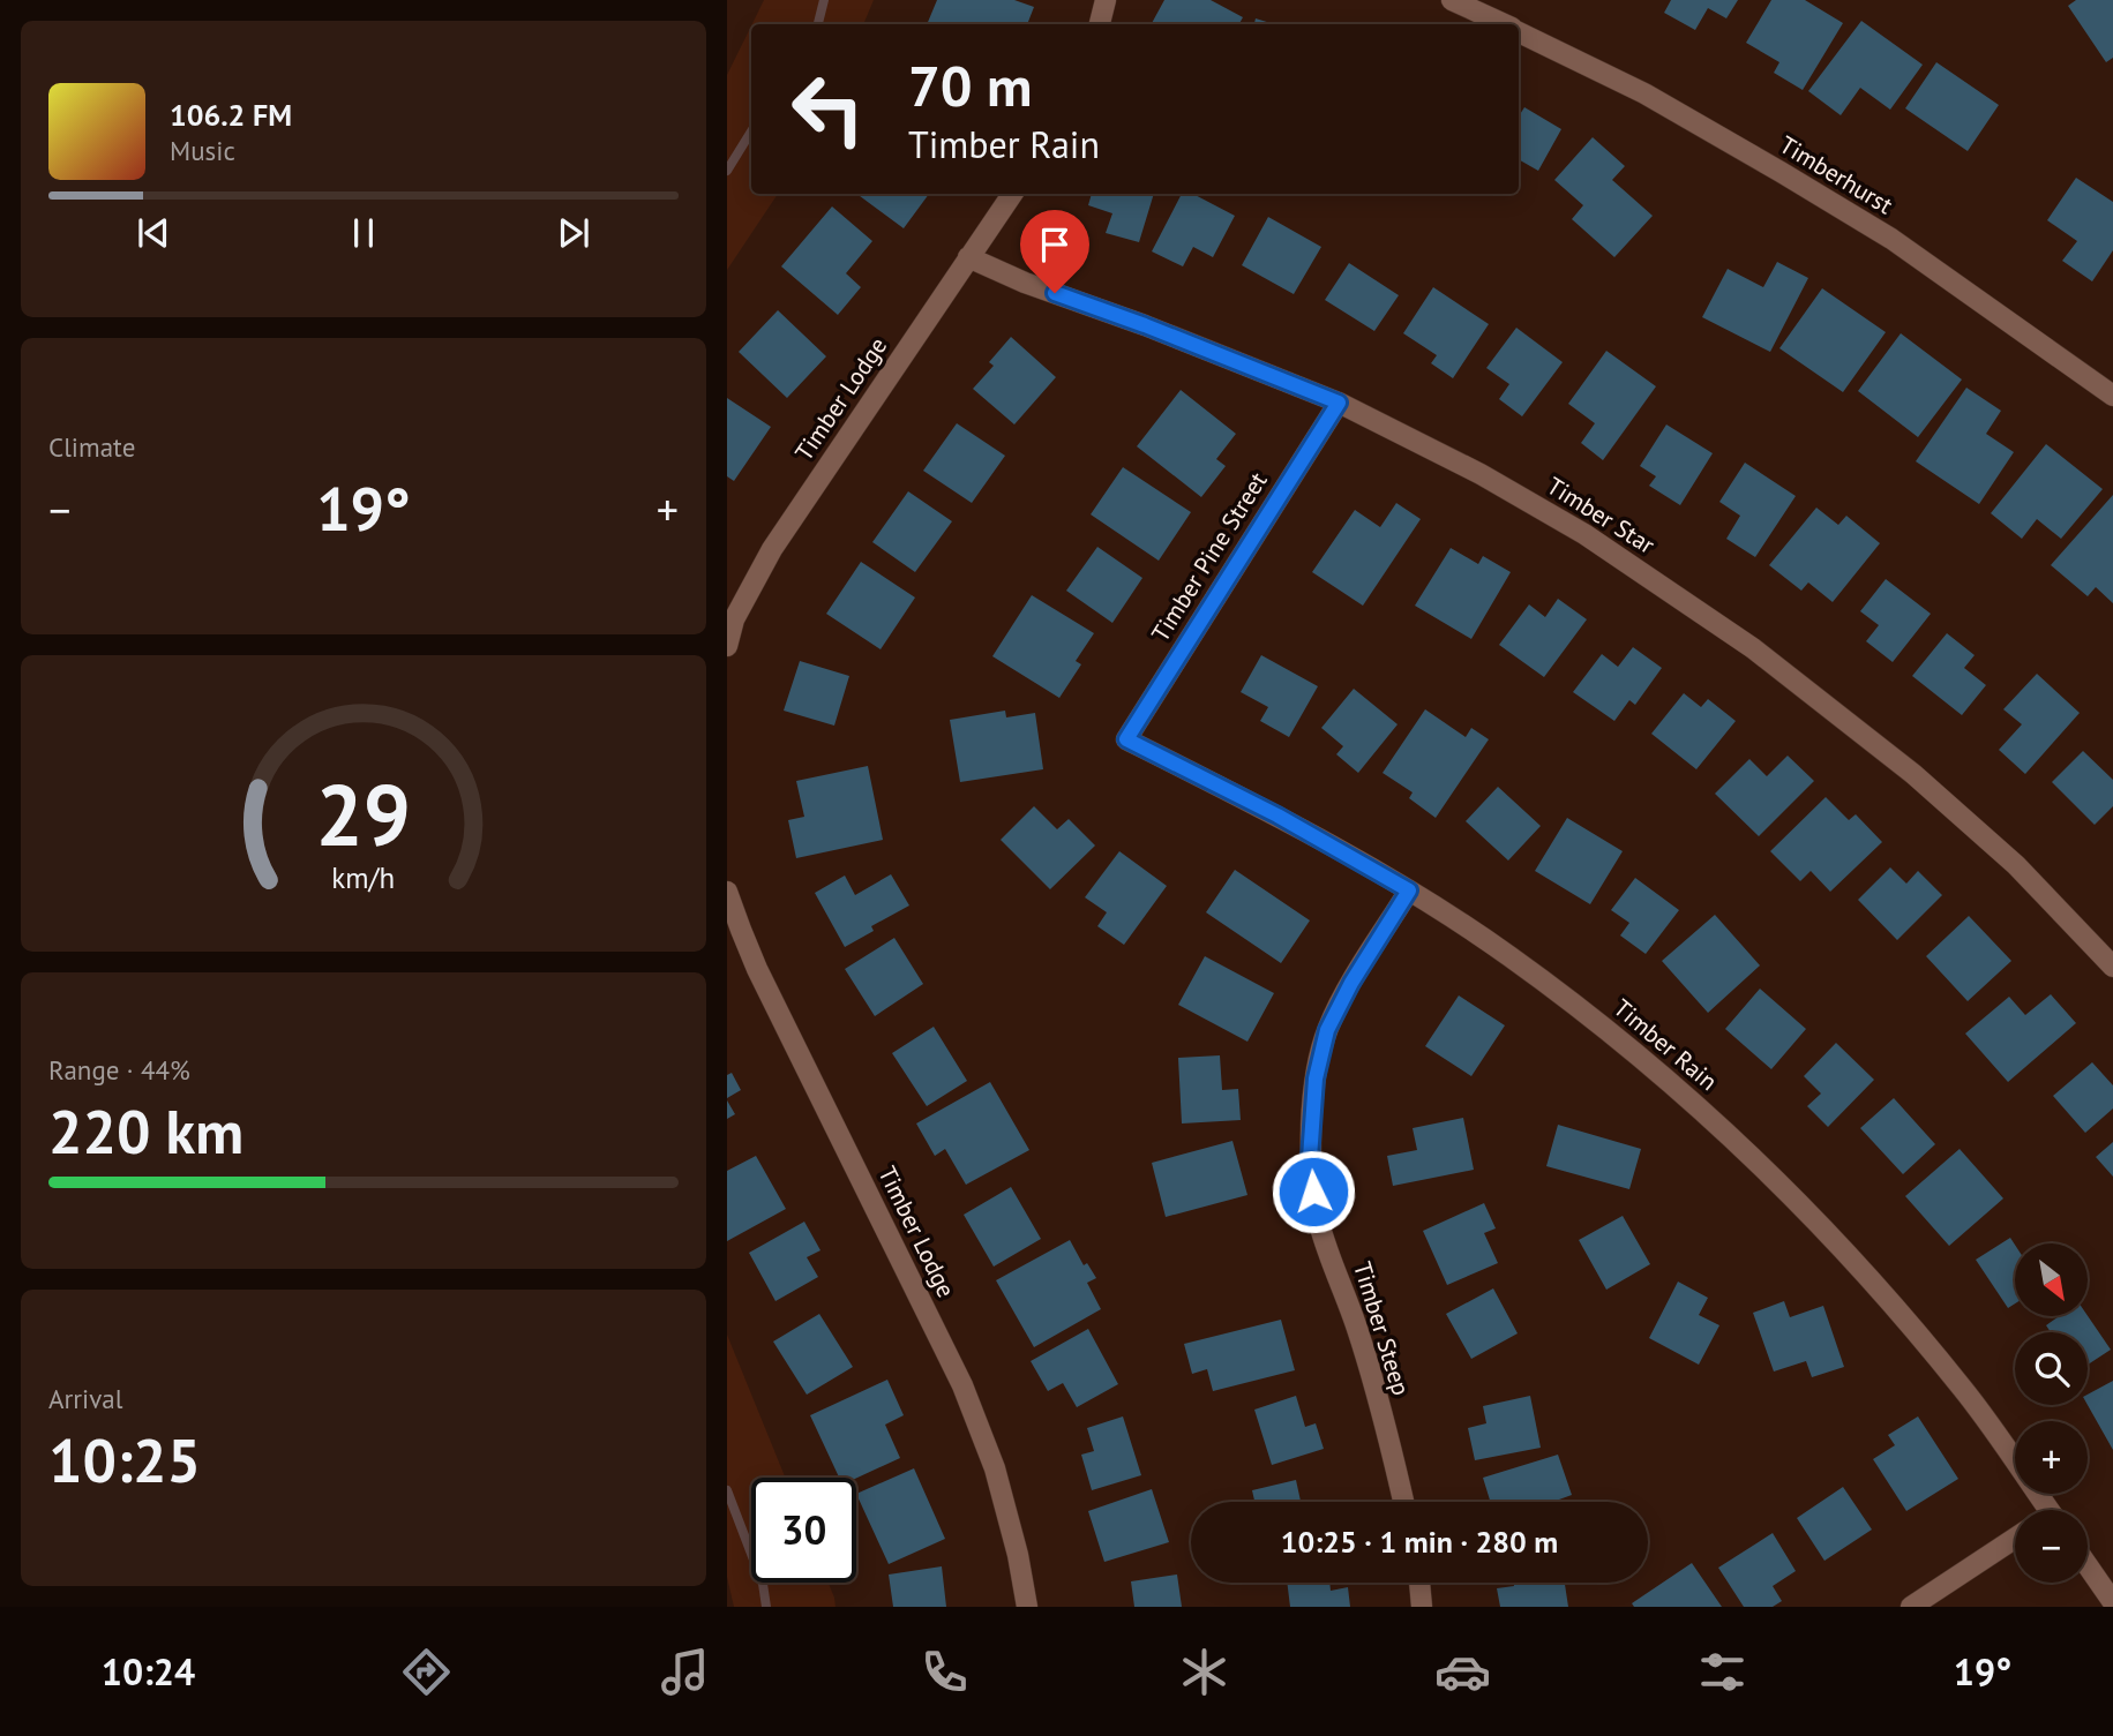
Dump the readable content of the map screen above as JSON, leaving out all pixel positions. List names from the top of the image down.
{
  "streets": {
    "street": [
      "Timberhurst",
      "Timber Lodge",
      "Timber Star",
      "Timber Pine Street",
      "Timber Rain",
      "Timber Steep"
    ]
  },
  "crossings": [
    ["Timber Lodge", "Timber Star"],
    ["Timber Star", "Timber Pine Street"],
    ["Timber Pine Street", "Timber Rain"],
    ["Timber Rain", "Timber Steep"]
  ],
  "north": "bottom right",
  "page": {
    "turn": ["70 m", "Timber Rain"],
    "song": ["106.2 FM", "Music"],
    "tile": [
      "Climate",
      ["Range · 44%", "220 km"],
      ["Arrival", "10:25"]
    ],
    "heat": ["−", "19°", "+"],
    "map_buttons": ["+", "−"],
    "limit": "30",
    "trip": "10:25 · 1 min · 280 m",
    "tabs": ["10:24", "19°"],
    "gauge": ["29", "km/h"]
  }
}
